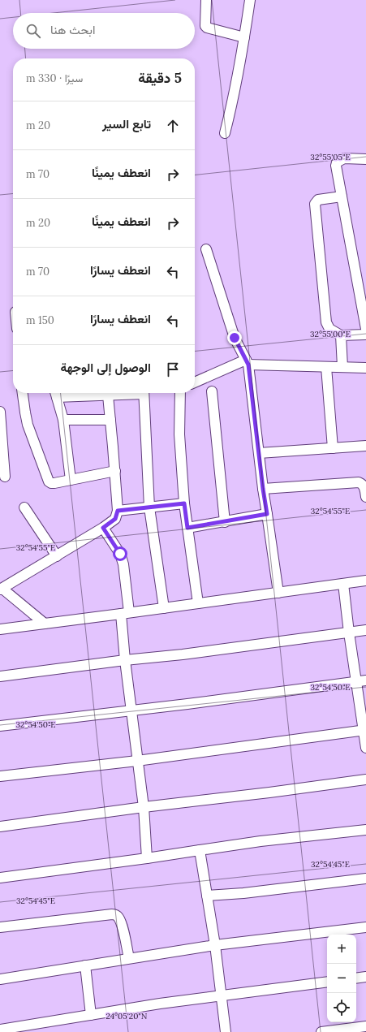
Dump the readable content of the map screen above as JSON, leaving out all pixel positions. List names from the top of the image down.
{
  "page": {
    "search": "ابحث هنا",
    "heading": ["5 دقيقة", "سيرًا · 330 m"],
    "list": [
      ["تابع السير", "20 m"],
      ["انعطف يمينًا", "70 m"],
      ["انعطف يمينًا", "20 m"],
      ["انعطف يسارًا", "70 m"],
      ["انعطف يسارًا", "150 m"],
      "الوصول إلى الوجهة"
    ],
    "map_buttons": ["+", "−"]
  },
  "coordinates": [
    "32°55'05\"E",
    "32°55'00\"E",
    "32°54'55\"E",
    "32°54'50\"E",
    "32°54'45\"E",
    "24°05'20\"N"
  ]
}
